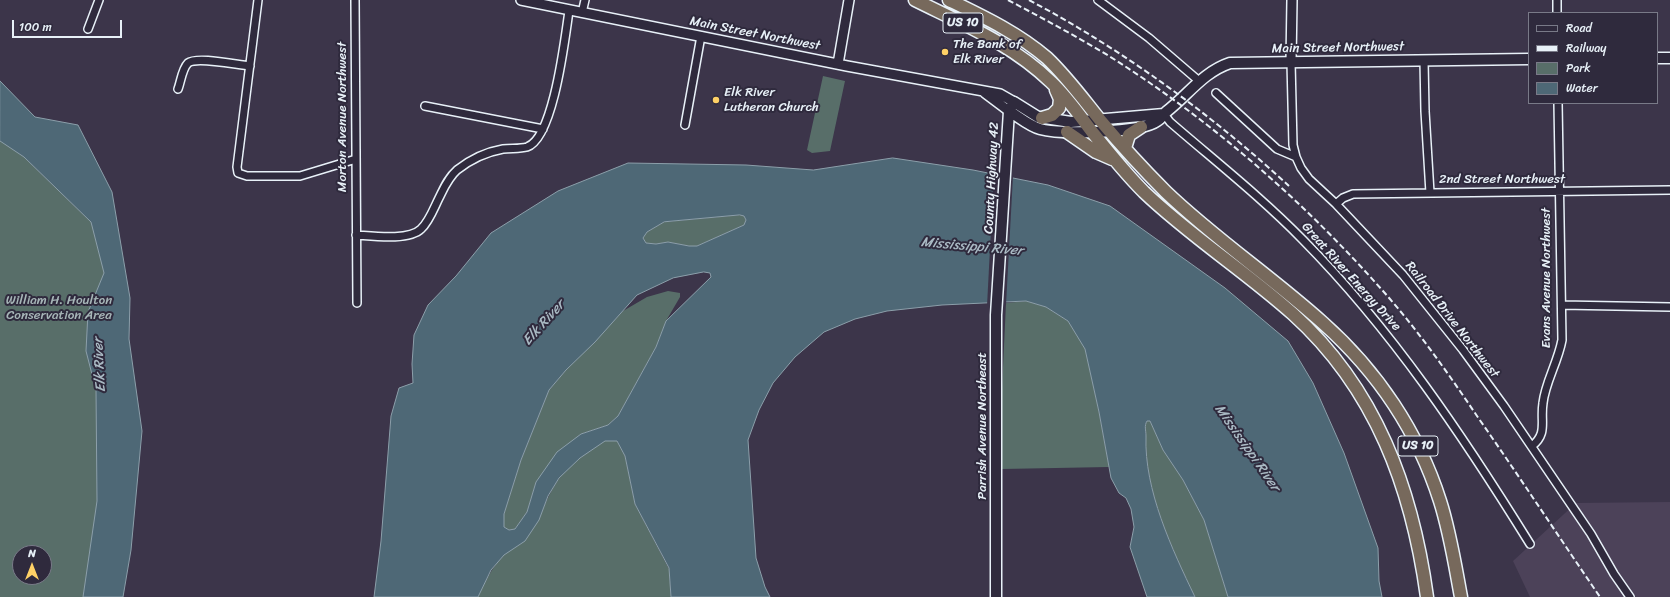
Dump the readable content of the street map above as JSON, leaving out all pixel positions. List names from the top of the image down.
{
  "streets": {
    "highway": ["US 10"],
    "main road": ["Main Street Northwest", "County Highway 42", "Parrish Avenue Northeast"],
    "street": [
      "Morton Avenue Northwest",
      "2nd Street Northwest",
      "Great River Energy Drive",
      "Evans Avenue Northwest",
      "Railroad Drive Northwest"
    ]
  },
  "crossings": [
    ["US 10", "Main Street Northwest"],
    ["Main Street Northwest", "County Highway 42"],
    ["Main Street Northwest", "Great River Energy Drive"],
    ["Main Street Northwest", "Railroad Drive Northwest"],
    ["County Highway 42", "Parrish Avenue Northeast"],
    ["2nd Street Northwest", "Evans Avenue Northwest"],
    ["2nd Street Northwest", "Railroad Drive Northwest"],
    ["Evans Avenue Northwest", "Railroad Drive Northwest"]
  ],
  "water": ["Mississippi River", "Elk River"],
  "parks": ["William H. Houlton Conservation Area"],
  "places": ["The Bank of Elk River", "Elk River Lutheran Church"],
  "legend": [
    "Road",
    "Railway",
    "Park",
    "Water"
  ],
  "scale_bar": "100 m",
  "north": "top"
}
